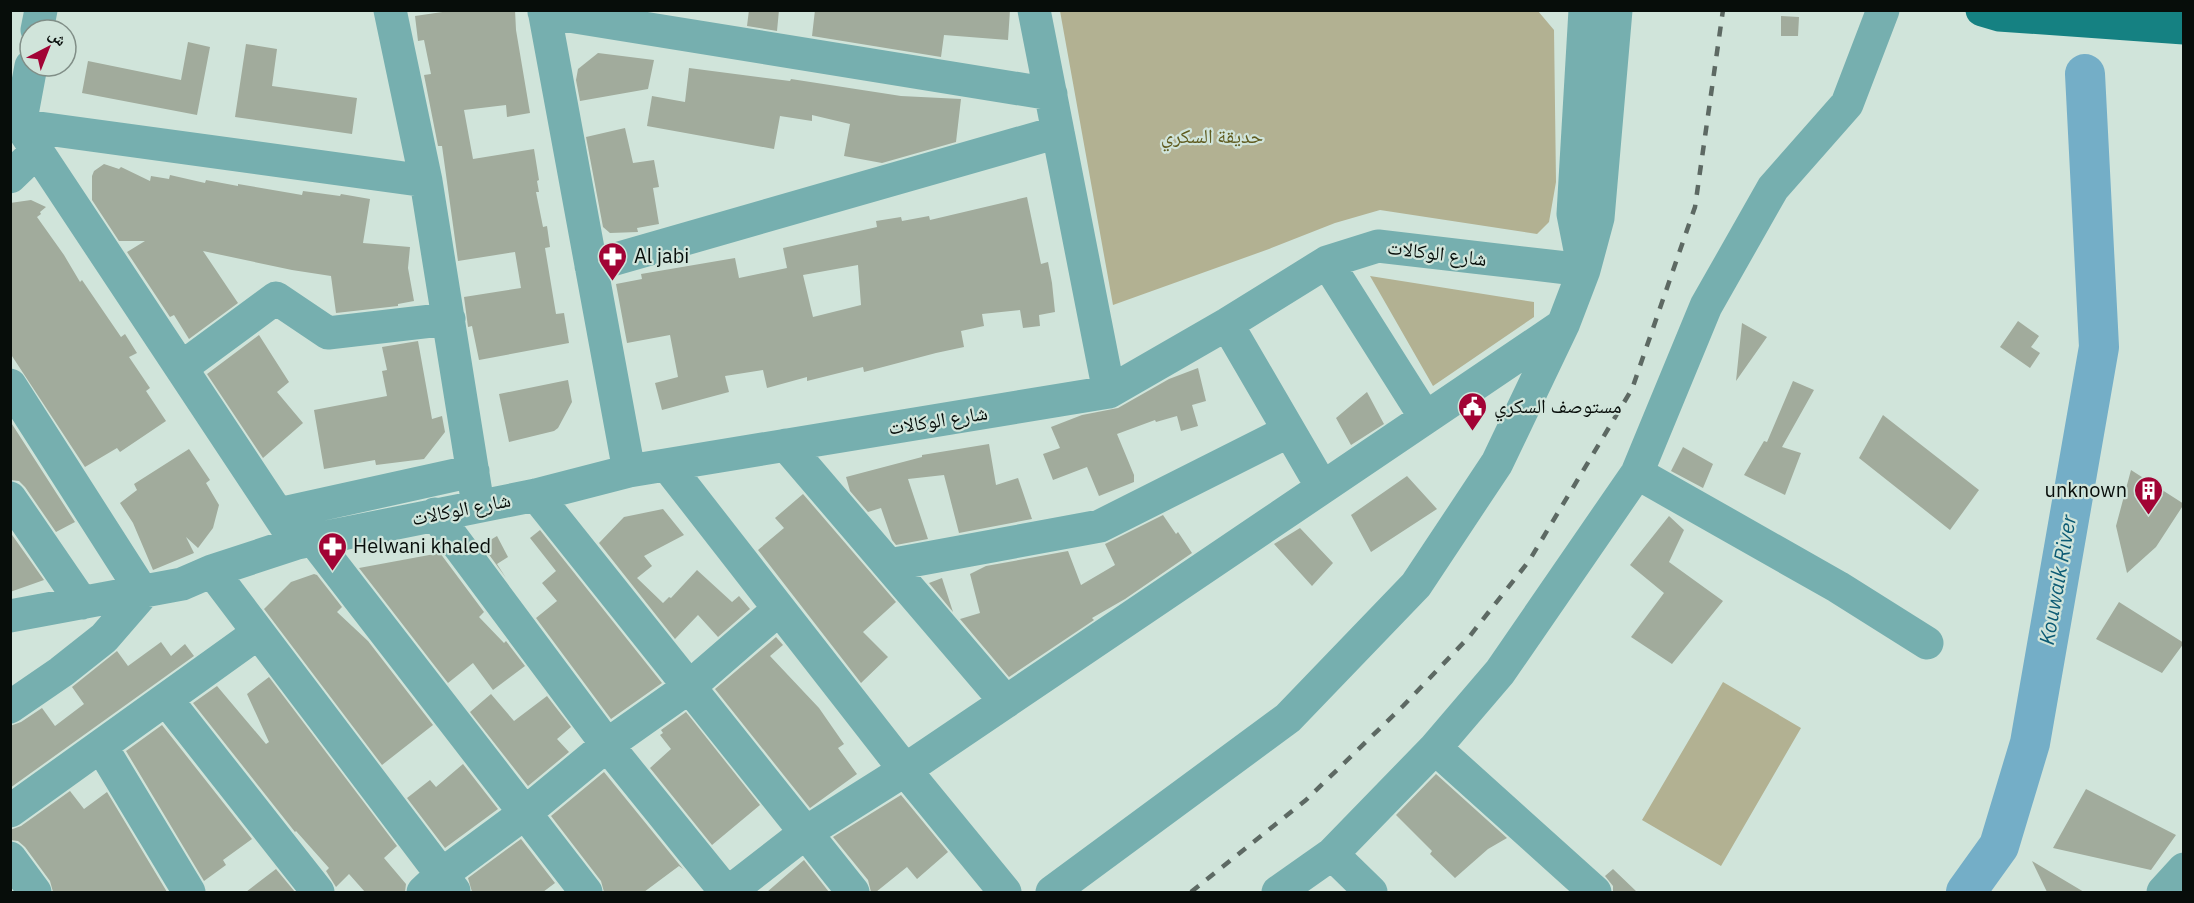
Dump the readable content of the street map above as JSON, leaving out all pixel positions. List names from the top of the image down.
{
  "streets": {
    "street": ["شارع الوكالات"]
  },
  "water": ["Kouwaik River"],
  "parks": ["حديقة السكري"],
  "places": {
    "pharmacy": ["Al jabi", "Helwani khaled"],
    "public building": ["مستوصف السكري"],
    "building": ["unknown"]
  },
  "north": "top right"
}
